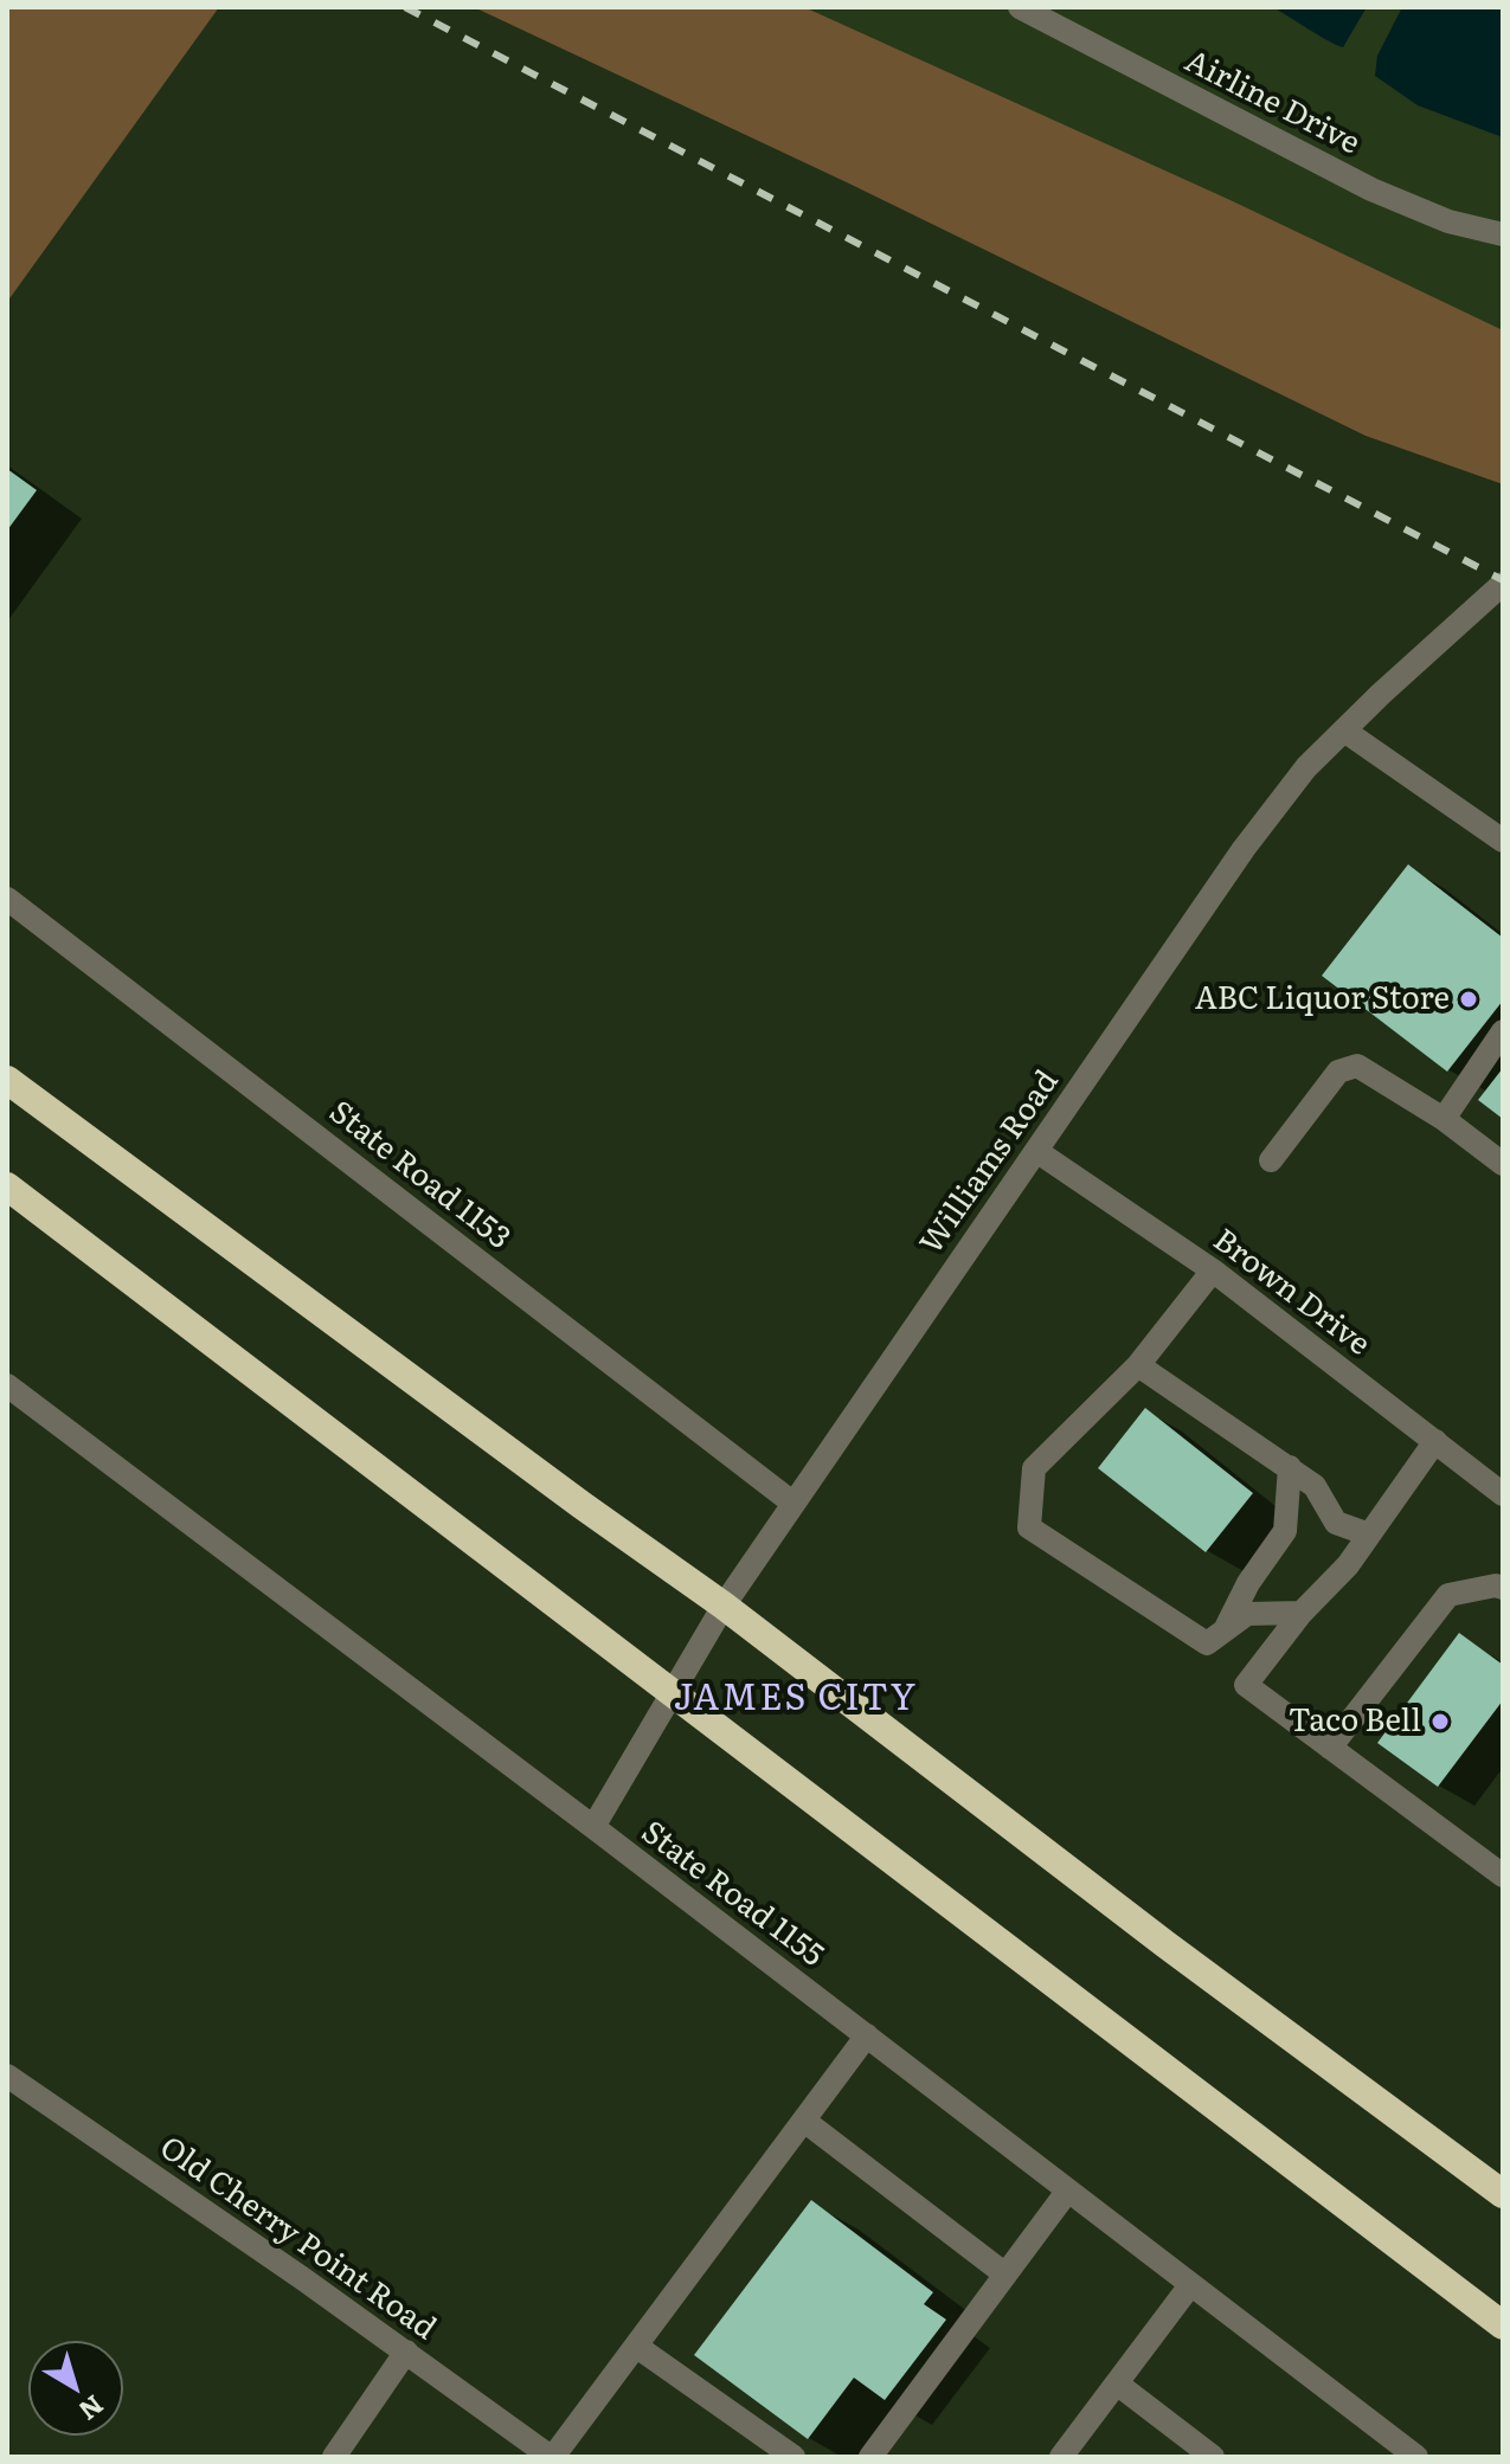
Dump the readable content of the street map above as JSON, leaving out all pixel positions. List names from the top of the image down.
{
  "streets": {
    "street": [
      "Airline Drive",
      "Williams Road",
      "State Road 1153",
      "Brown Drive",
      "State Road 1155",
      "Old Cherry Point Road"
    ]
  },
  "crossings": [
    ["Williams Road", "State Road 1153"],
    ["Williams Road", "Brown Drive"],
    ["Williams Road", "State Road 1155"]
  ],
  "districts": ["JAMES CITY"],
  "places": ["ABC Liquor Store", "Taco Bell"],
  "north": "bottom right"
}
